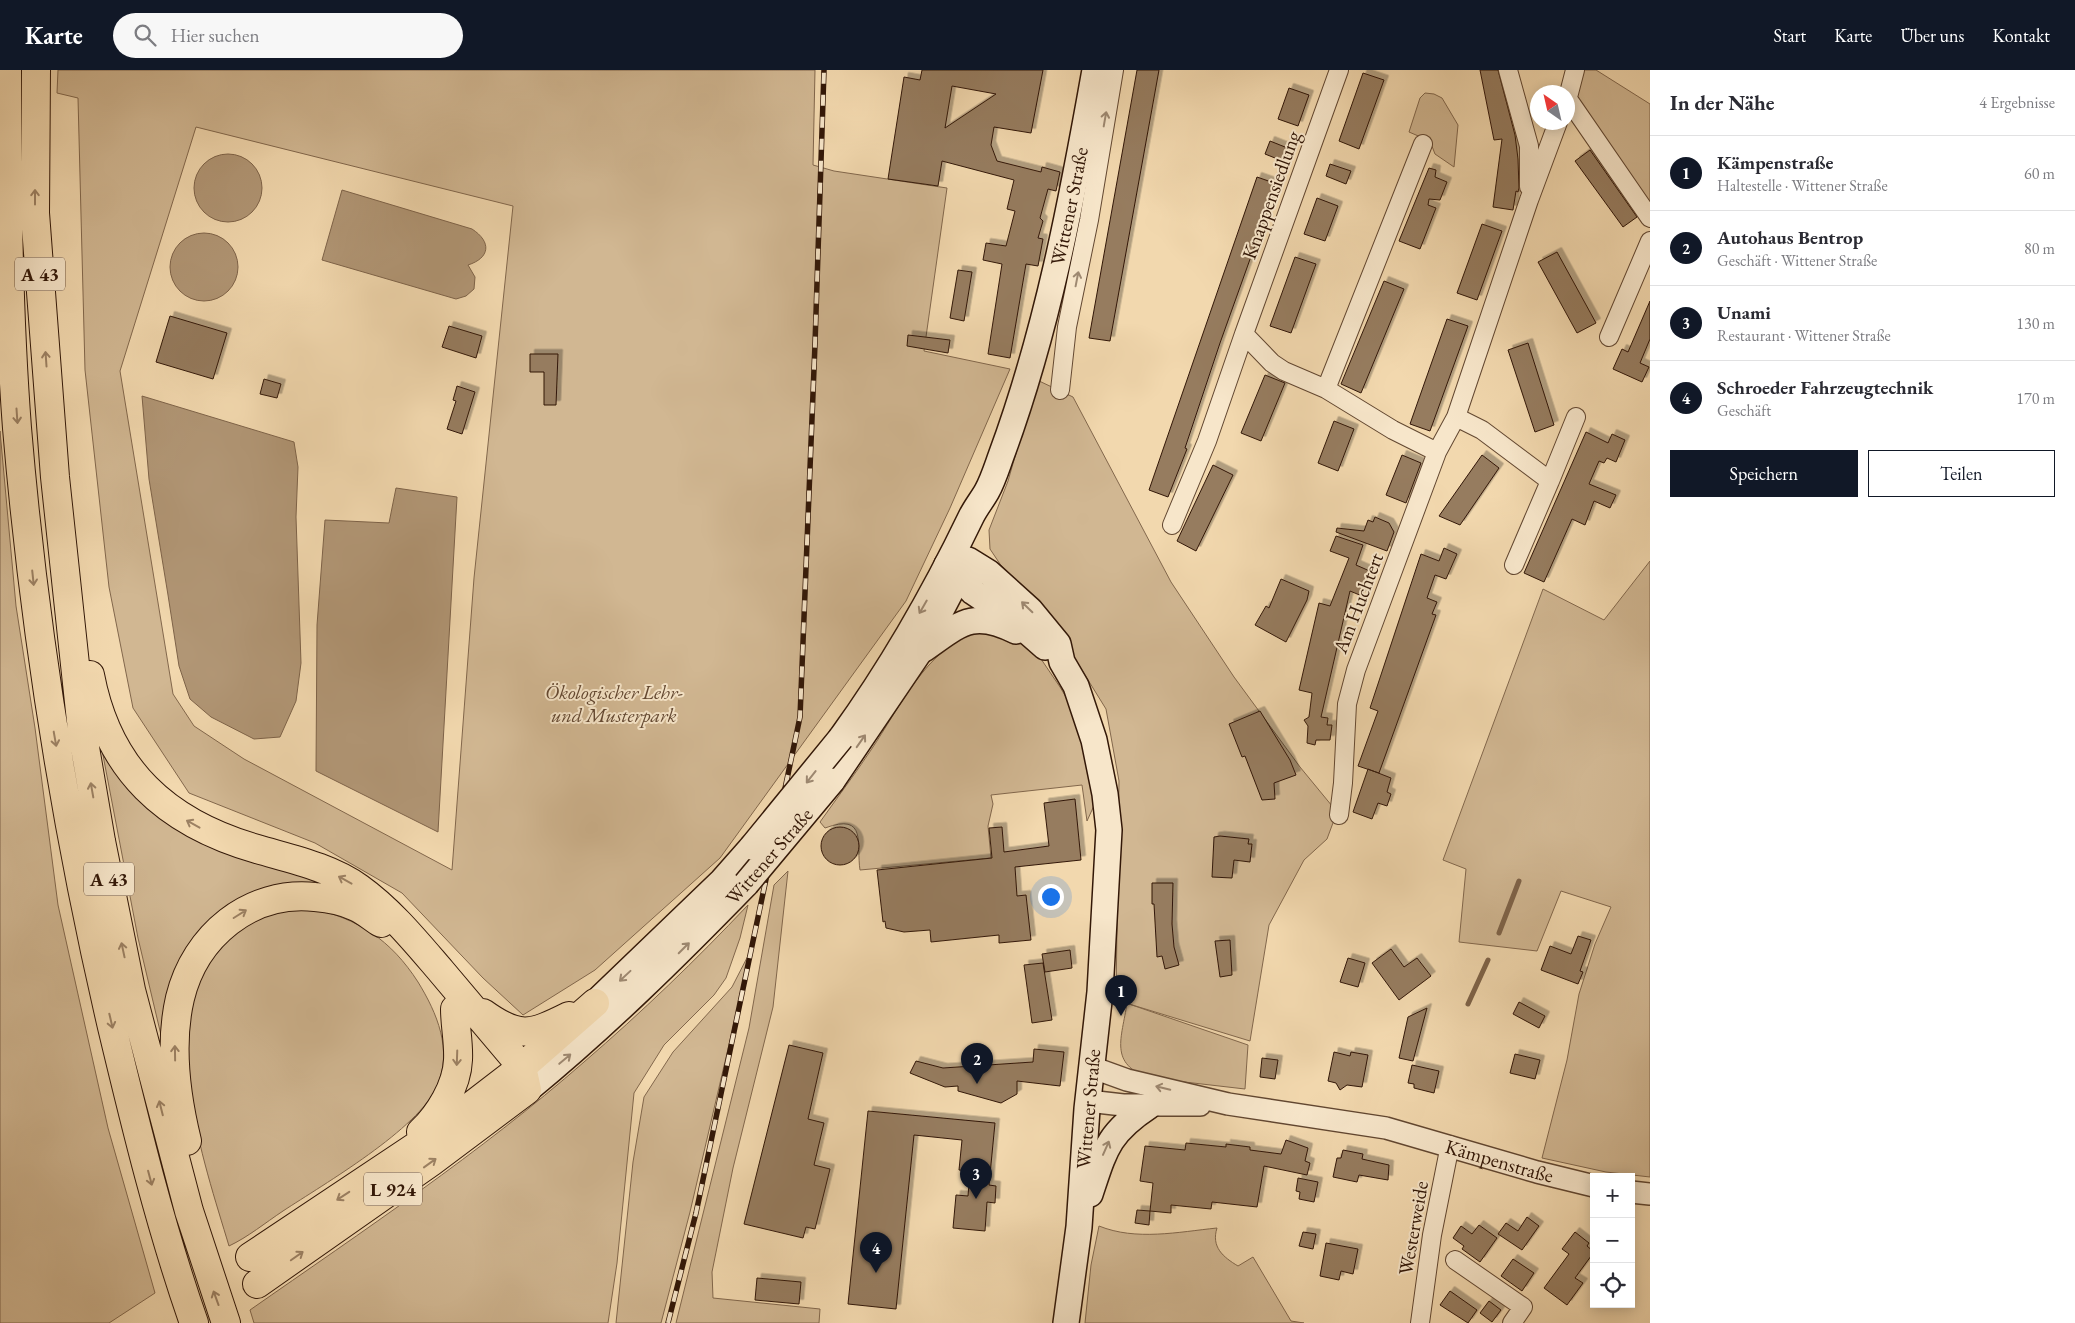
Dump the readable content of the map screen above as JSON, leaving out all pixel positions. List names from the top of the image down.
{
  "streets": {
    "highway": ["A 43", "L 924"],
    "main road": ["Wittener Straße"],
    "street": [
      "Knappensiedlung",
      "Am Huchtert",
      "Kämpenstraße",
      "Westerweide"
    ]
  },
  "crossings": [
    ["Wittener Straße", "Kämpenstraße"],
    ["Wittener Straße", "L 924"],
    ["Kämpenstraße", "Westerweide"]
  ],
  "parks": ["Ökologischer Lehr- und Musterpark"],
  "north": "top left",
  "page": {
    "header": "Karte",
    "search": "Hier suchen",
    "nav": [
      "Start",
      "Karte",
      "Über uns",
      "Kontakt"
    ],
    "heading": ["In der Nähe", "4 Ergebnisse"],
    "list": [
      {
        "mark": "1",
        "name": "Kämpenstraße",
        "note": "Haltestelle · Wittener Straße",
        "value": "60 m"
      },
      {
        "mark": "2",
        "name": "Autohaus Bentrop",
        "note": "Geschäft · Wittener Straße",
        "value": "80 m"
      },
      {
        "mark": "3",
        "name": "Unami",
        "note": "Restaurant · Wittener Straße",
        "value": "130 m"
      },
      {
        "mark": "4",
        "name": "Schroeder Fahrzeugtechnik",
        "note": "Geschäft",
        "value": "170 m"
      }
    ],
    "buttons": ["Speichern", "Teilen"],
    "pins": [
      "1",
      "2",
      "3",
      "4"
    ],
    "map_buttons": ["+", "−"]
  }
}
